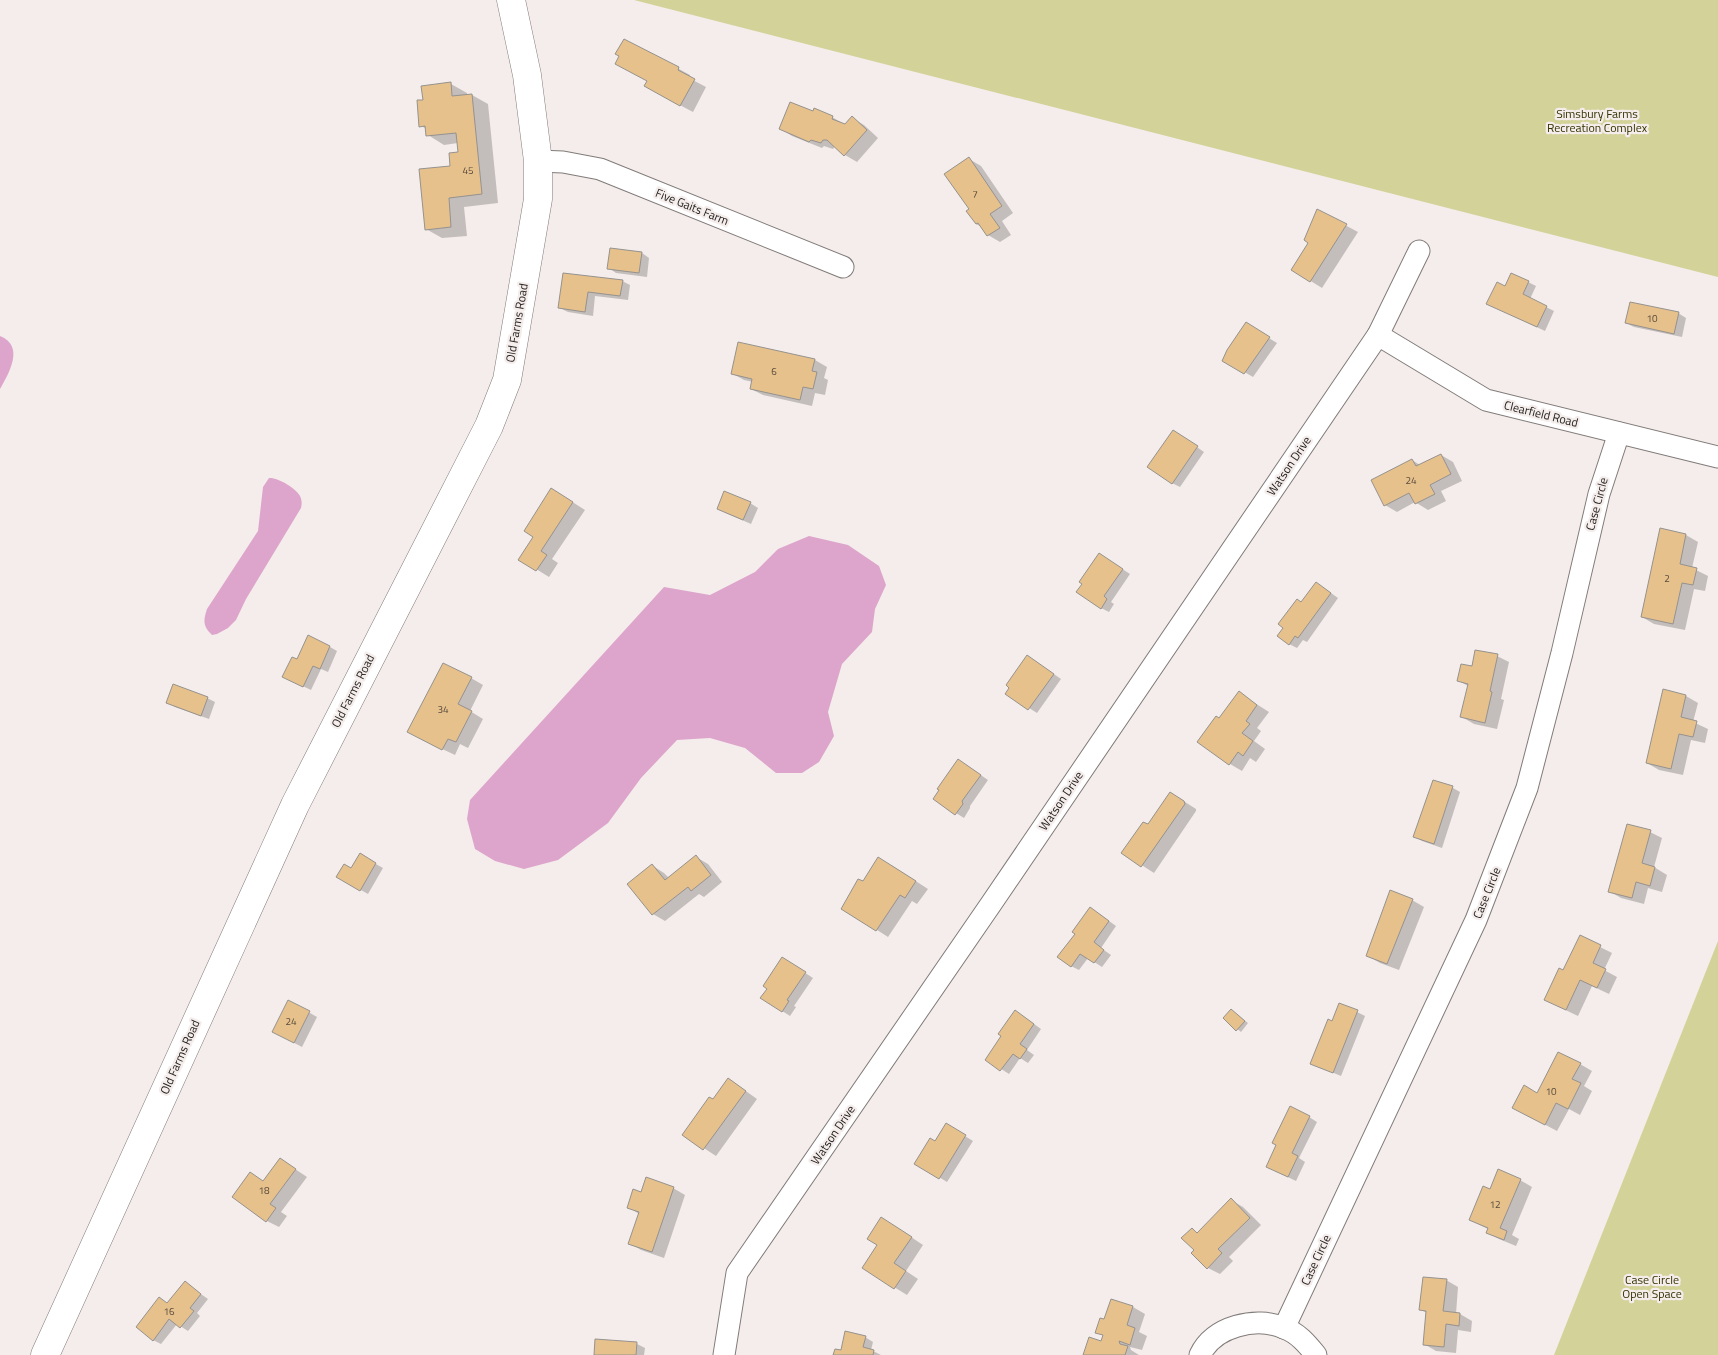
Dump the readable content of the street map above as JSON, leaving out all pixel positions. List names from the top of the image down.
{
  "streets": {
    "street": [
      "Five Gaits Farm",
      "Old Farms Road",
      "Clearfield Road",
      "Watson Drive",
      "Case Circle"
    ]
  },
  "crossings": [
    ["Five Gaits Farm", "Old Farms Road"],
    ["Clearfield Road", "Watson Drive"],
    ["Clearfield Road", "Case Circle"]
  ],
  "parks": ["Simsbury Farms Recreation Complex", "Case Circle Open Space"],
  "house_numbers": [
    "45",
    "7",
    "10",
    "6",
    "24",
    "2",
    "34",
    "24",
    "10",
    "18",
    "12",
    "16"
  ]
}
